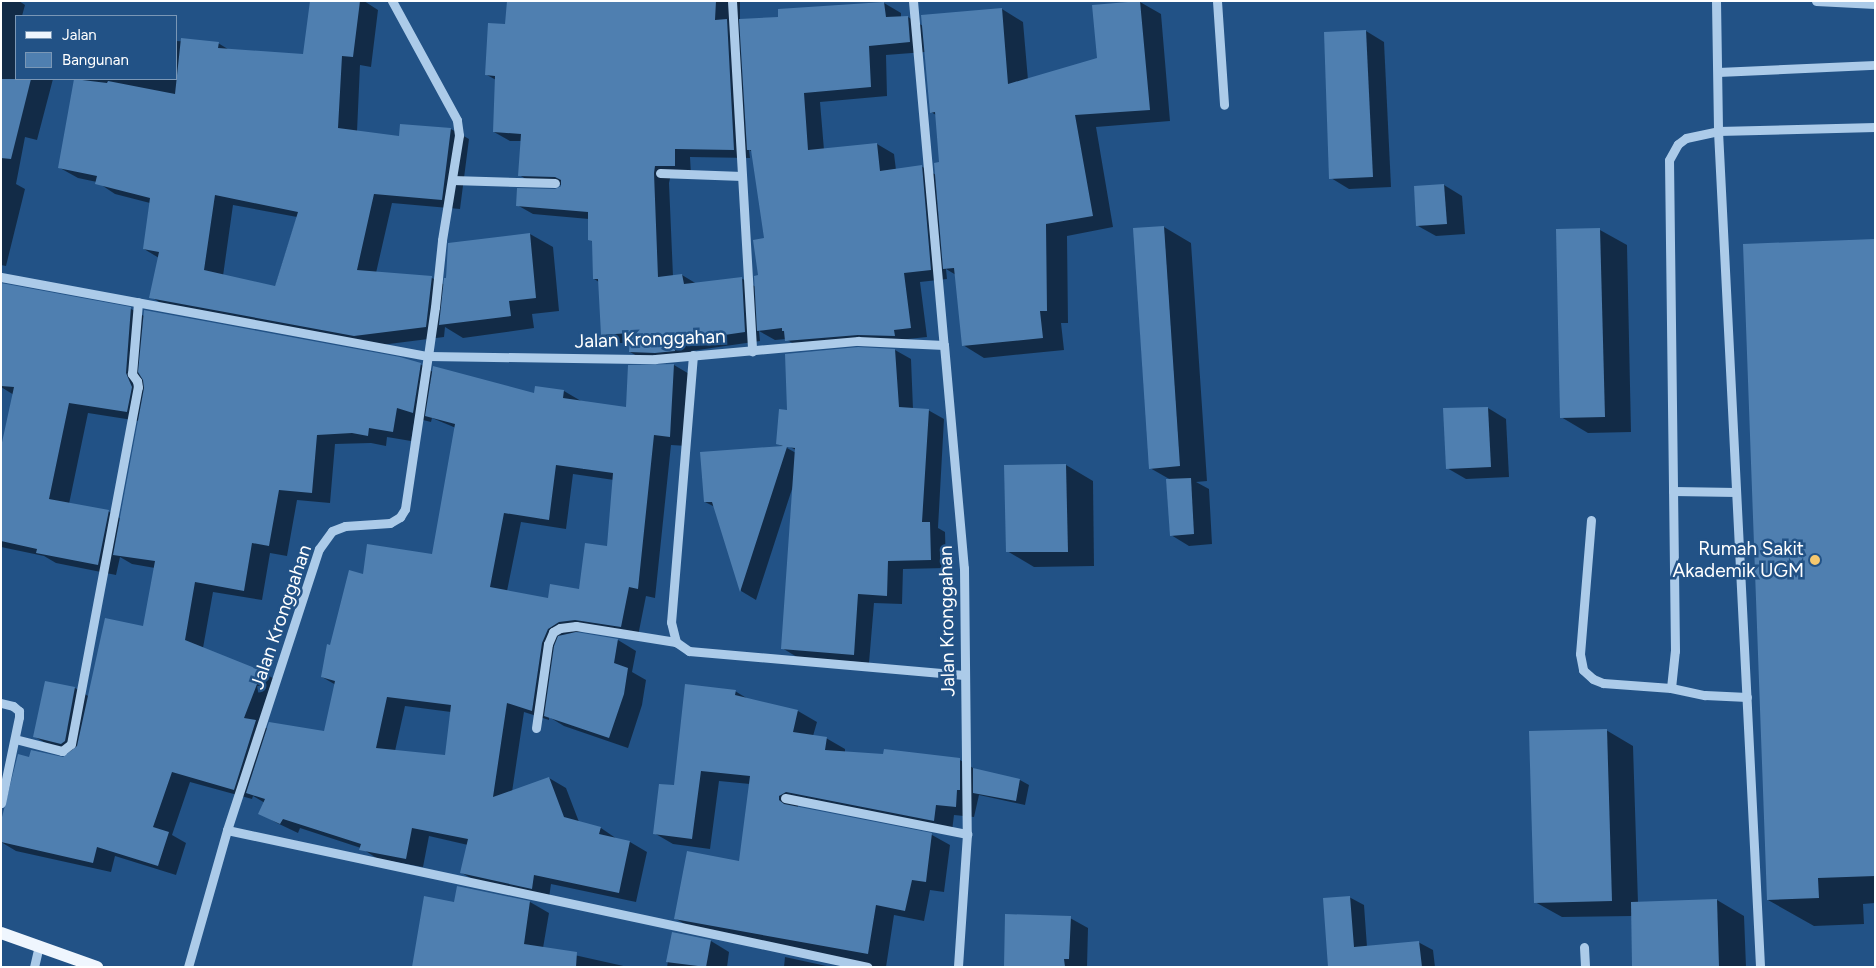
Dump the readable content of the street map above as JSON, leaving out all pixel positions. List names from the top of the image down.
{
  "streets": {
    "street": ["Jalan Kronggahan"]
  },
  "places": ["Rumah Sakit Akademik UGM"],
  "legend": ["Jalan", "Bangunan"]
}
